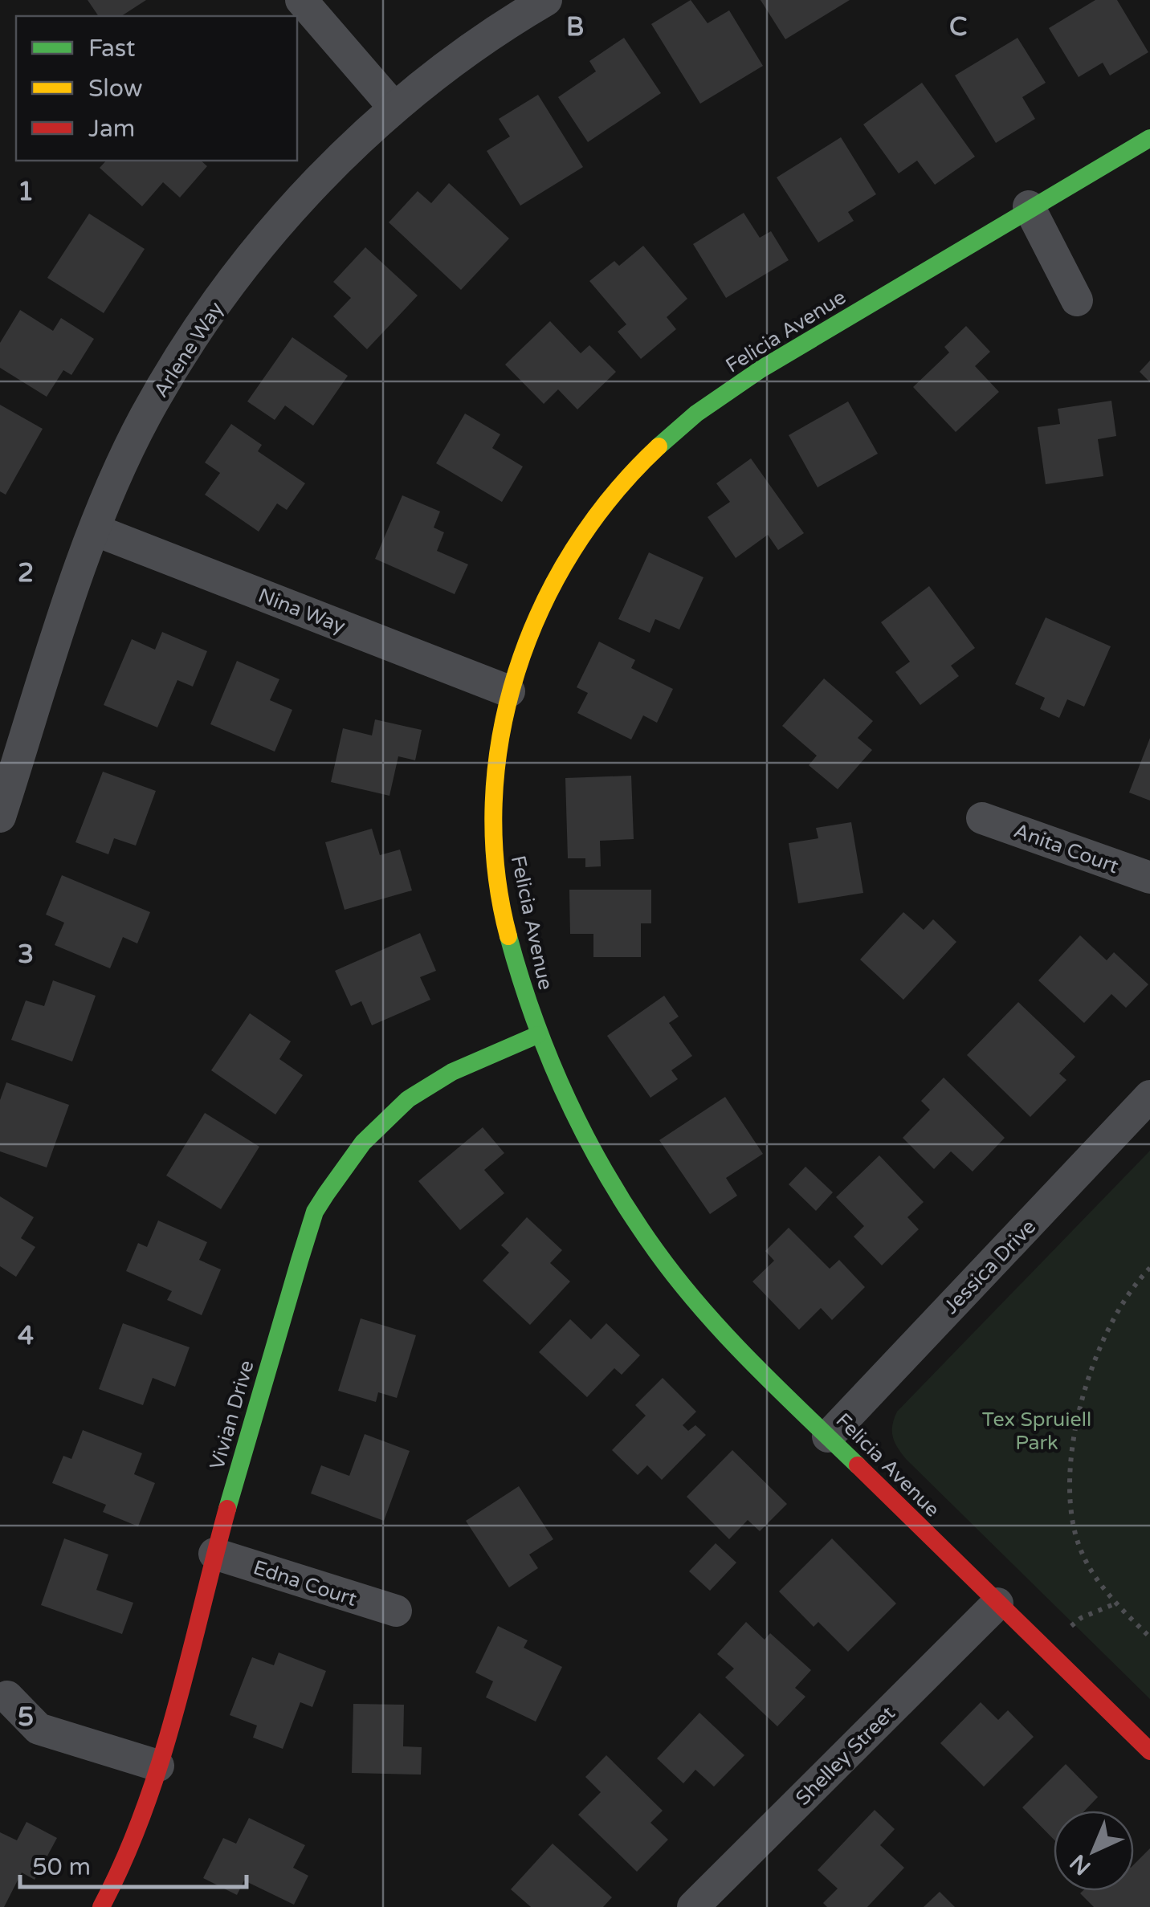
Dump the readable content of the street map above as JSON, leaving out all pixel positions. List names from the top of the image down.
{
  "streets": {
    "street": [
      "Felicia Avenue",
      "Arlene Way",
      "Nina Way",
      "Anita Court",
      "Jessica Drive",
      "Vivian Drive",
      "Edna Court",
      "Shelley Street"
    ]
  },
  "crossings": [
    ["Felicia Avenue", "Nina Way"],
    ["Felicia Avenue", "Jessica Drive"],
    ["Felicia Avenue", "Vivian Drive"],
    ["Felicia Avenue", "Shelley Street"],
    ["Arlene Way", "Nina Way"],
    ["Vivian Drive", "Edna Court"]
  ],
  "parks": ["Tex Spruiell Park"],
  "legend": ["Fast", "Slow", "Jam"],
  "scale_bar": "50 m",
  "north": "bottom left",
  "grid": {
    "columns": ["B", "C"],
    "rows": [
      "1",
      "2",
      "3",
      "4",
      "5"
    ]
  }
}
